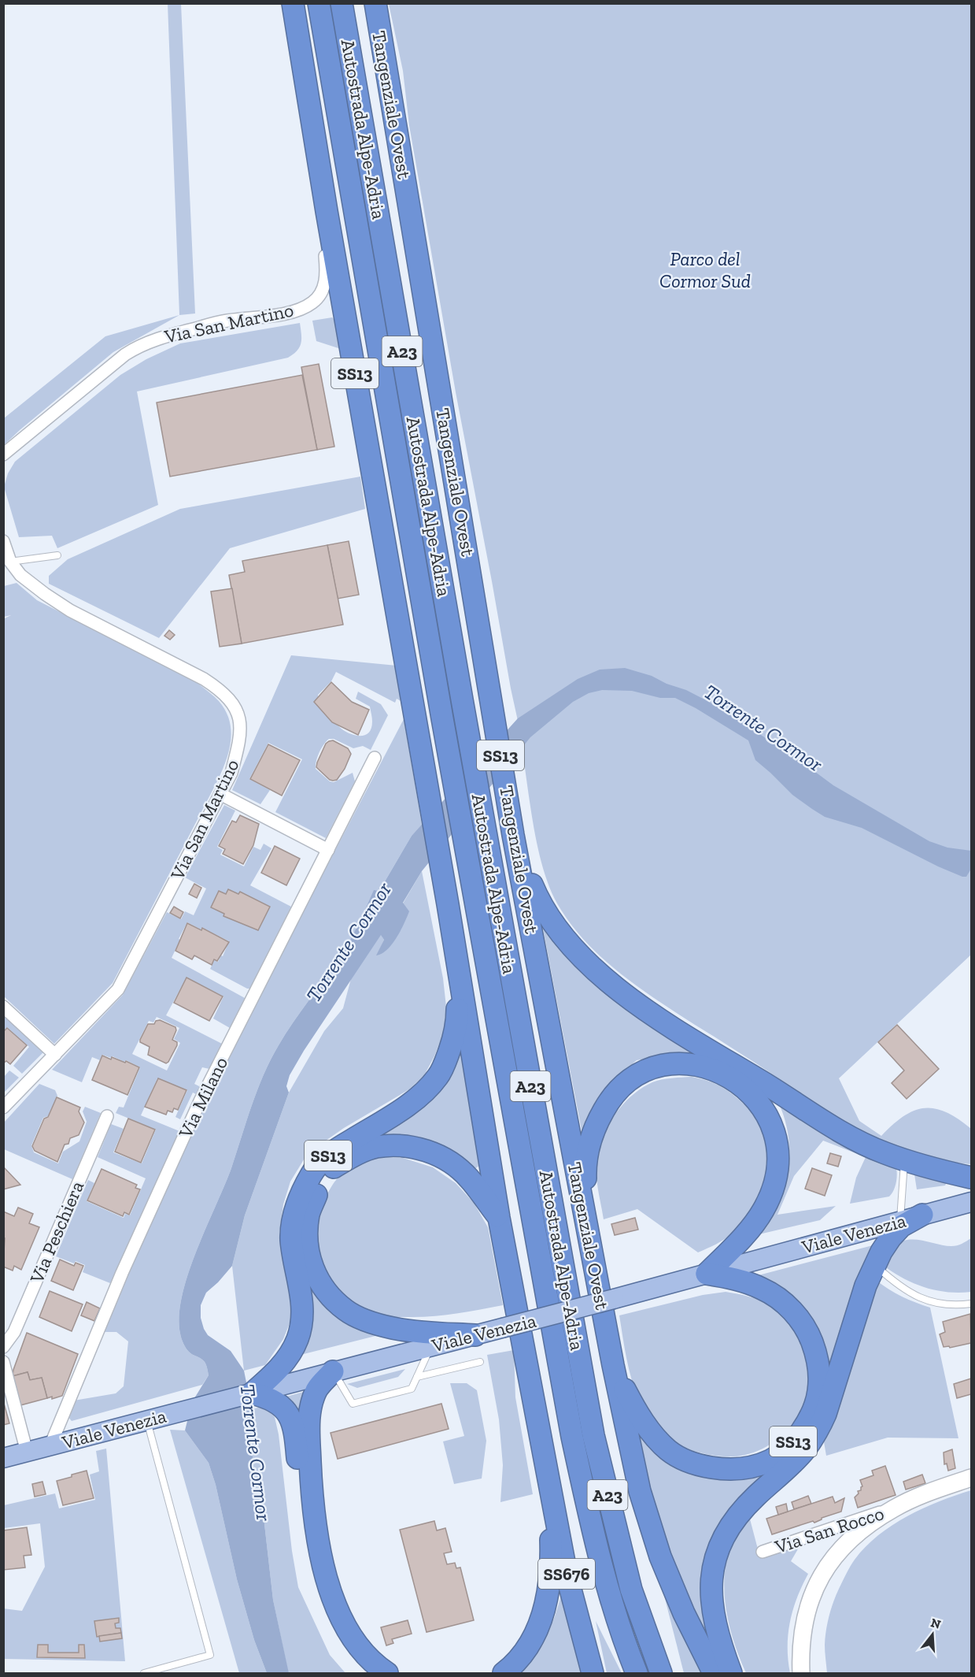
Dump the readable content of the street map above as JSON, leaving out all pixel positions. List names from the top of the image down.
{
  "streets": {
    "highway": [
      "Tangenziale Ovest",
      "Autostrada Alpe-Adria",
      "A23",
      "SS13",
      "SS676"
    ],
    "main road": ["Viale Venezia"],
    "street": [
      "Via San Martino",
      "Via Milano",
      "Via Peschiera",
      "Via San Rocco"
    ]
  },
  "crossings": [
    ["Tangenziale Ovest", "SS13"],
    ["Via San Martino", "SS13"],
    ["SS13", "Via Milano"],
    ["SS13", "Viale Venezia"],
    ["SS13", "SS676"],
    ["Via Milano", "Viale Venezia"]
  ],
  "water": ["Torrente Cormor"],
  "parks": ["Parco del Cormor Sud"],
  "north": "top"
}
